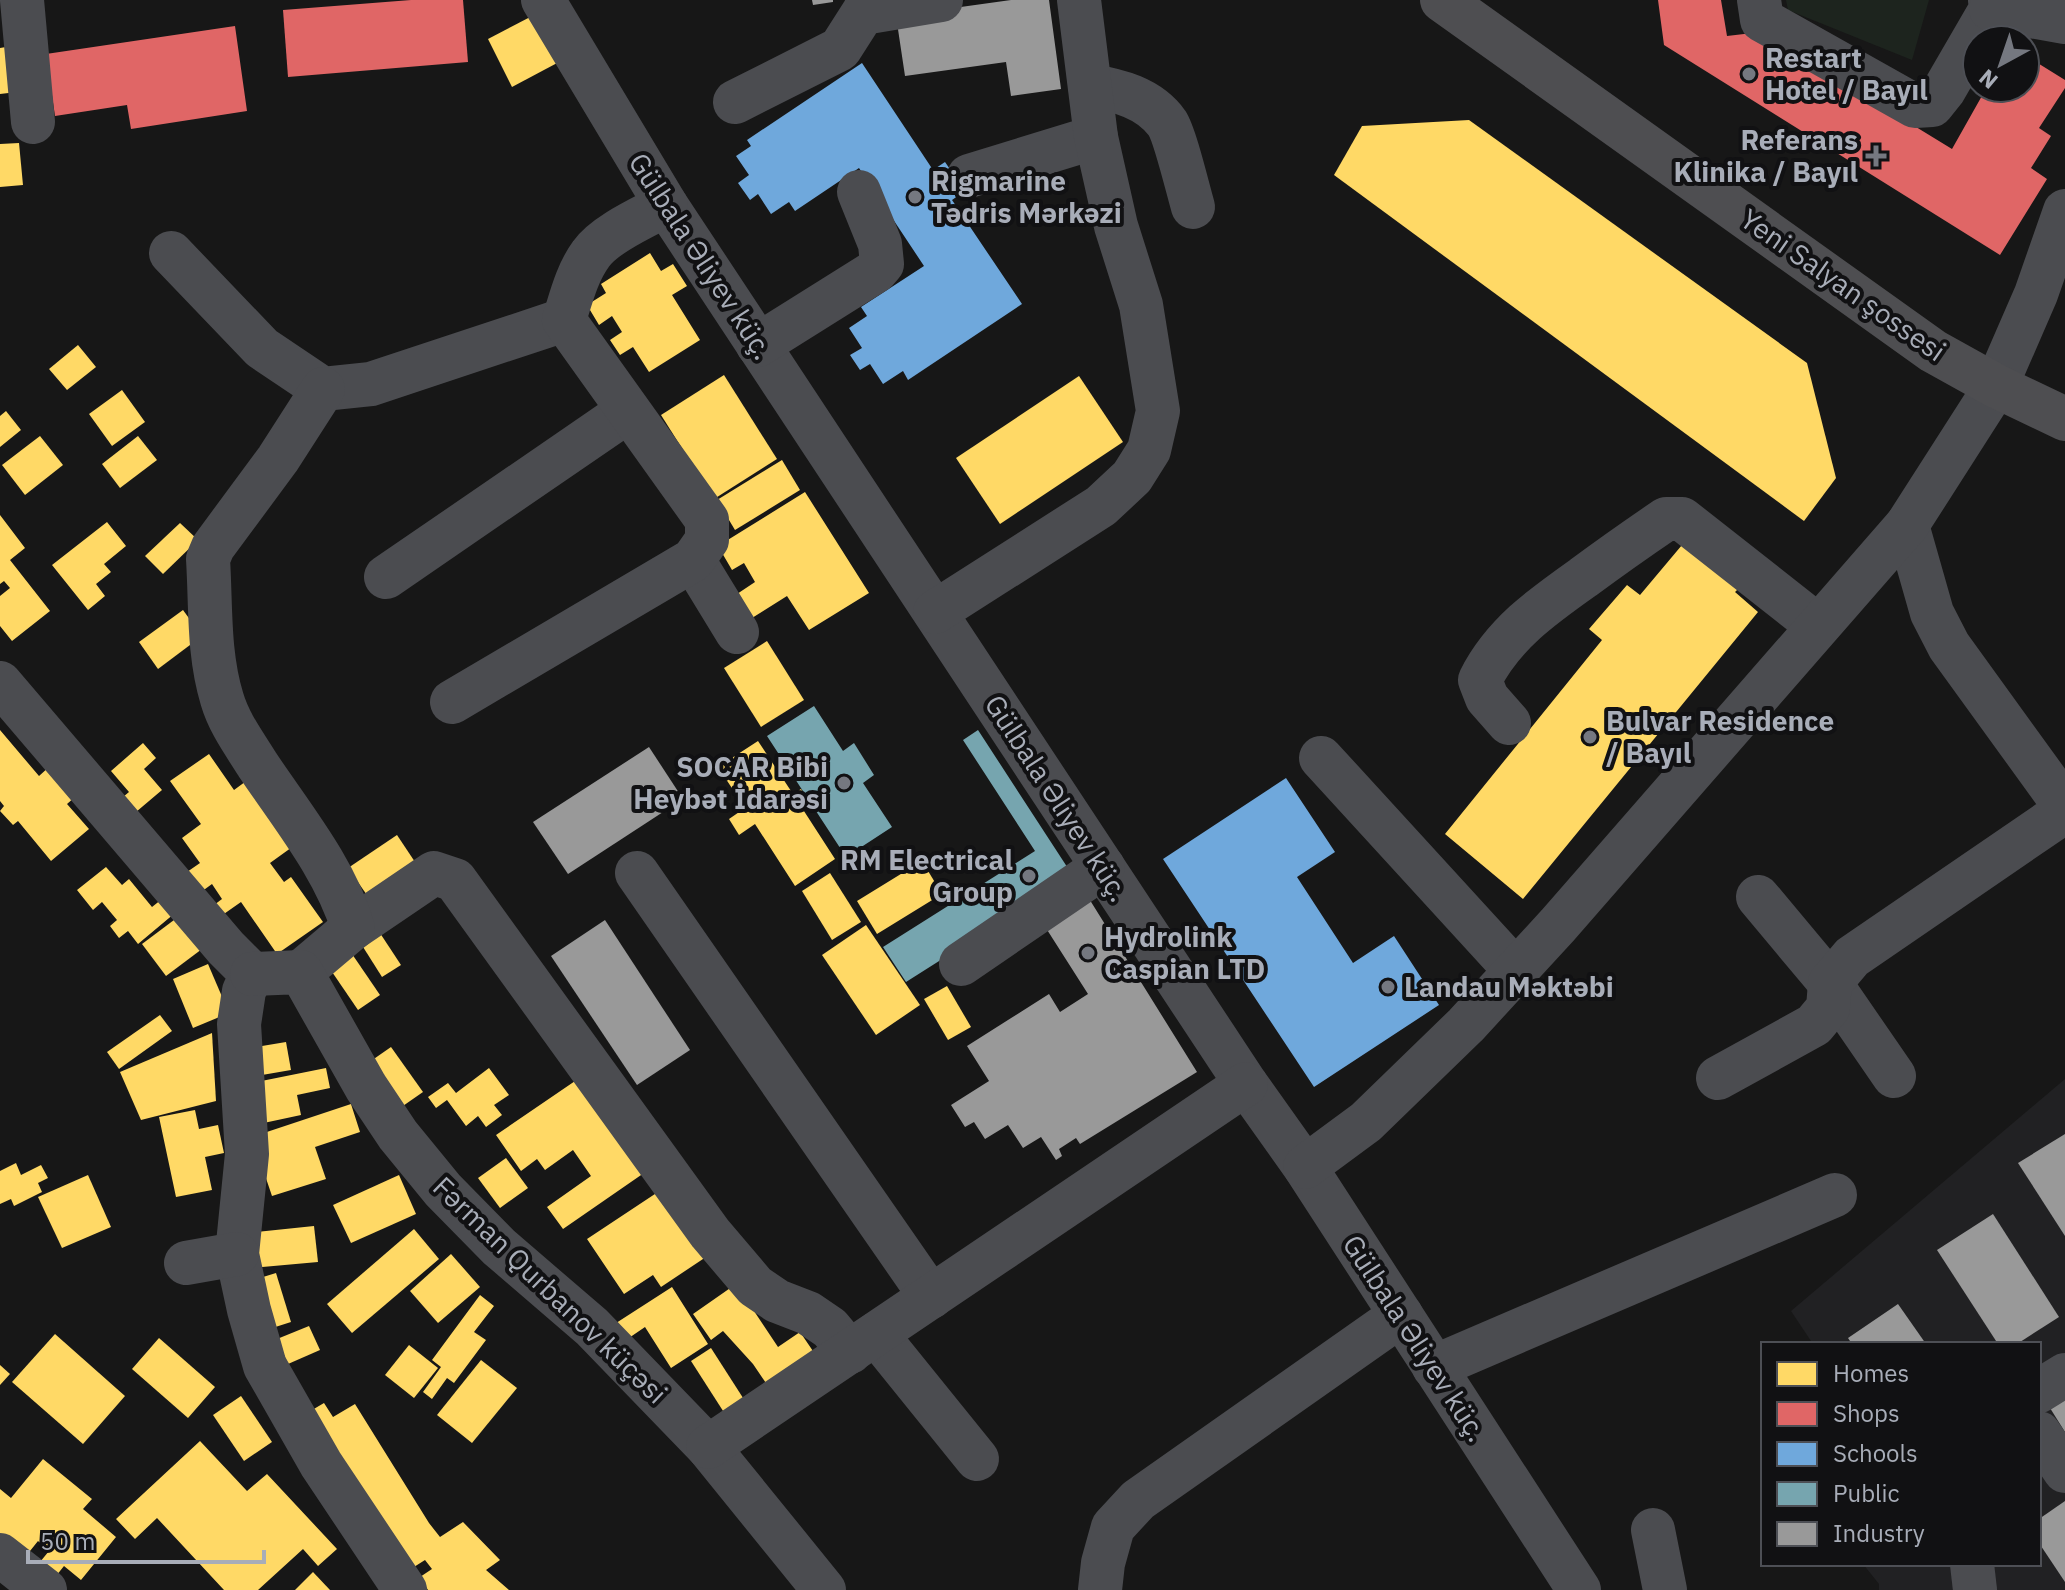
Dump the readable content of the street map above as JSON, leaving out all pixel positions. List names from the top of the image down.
{
  "streets": {
    "highway": ["Yeni Salyan şossesi"],
    "street": ["Gülbala Əliyev küç.", "Fərman Qurbanov küçəsi"]
  },
  "places": {
    "other": [
      "Restart Hotel / Bayıl",
      "Rigmarine Tədris Mərkəzi",
      "Bulvar Residence / Bayıl",
      "SOCAR Bibi Heybət İdarəsi",
      "RM Electrical Group",
      "Hydrolink Caspian LTD",
      "Landau Məktəbi"
    ],
    "health": ["Referans Klinika / Bayıl"]
  },
  "legend": [
    "Homes",
    "Shops",
    "Schools",
    "Public",
    "Industry"
  ],
  "scale_bar": "50 m",
  "north": "bottom left"
}
